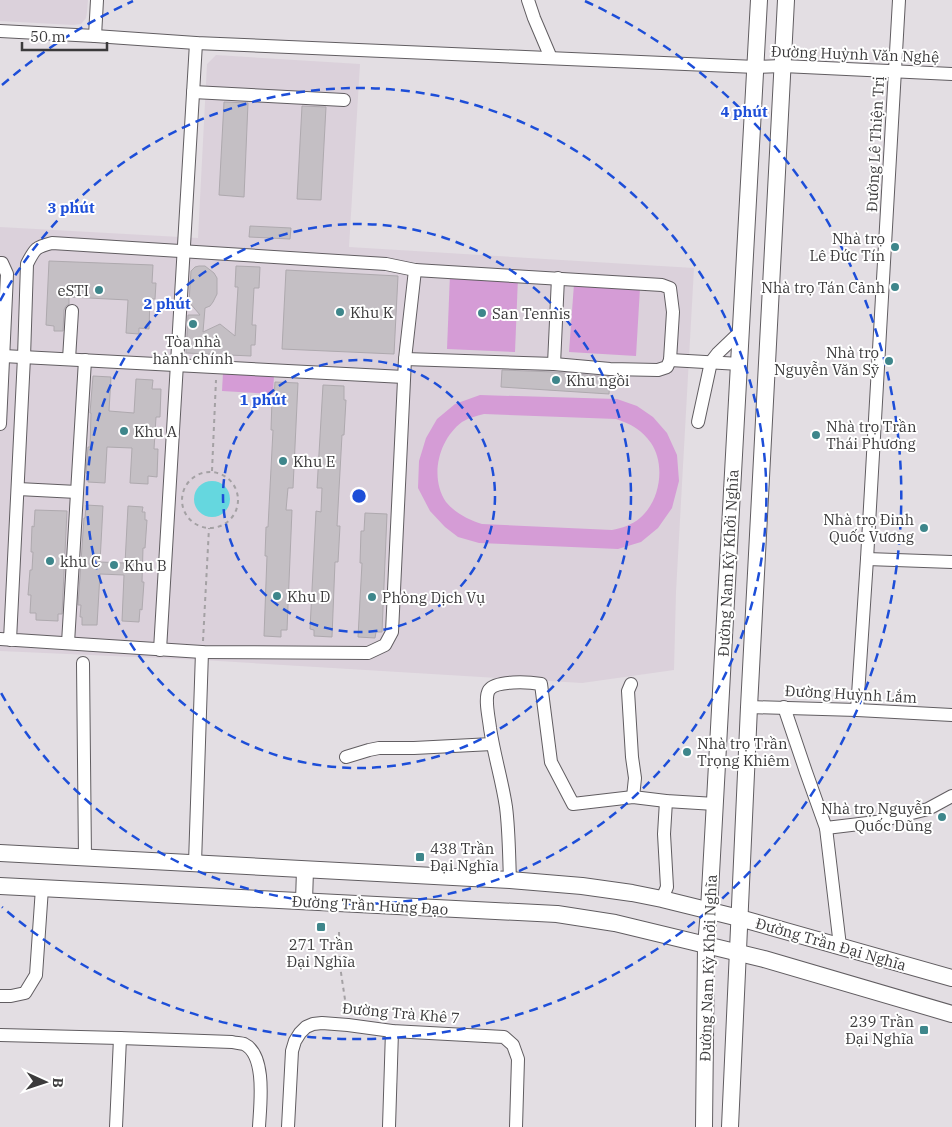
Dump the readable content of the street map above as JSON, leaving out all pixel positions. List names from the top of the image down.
{
  "streets": {
    "main road": ["Đường Nam Kỳ Khởi Nghĩa", "Đường Trần Hưng Đạo", "Đường Trần Đại Nghĩa"],
    "street": [
      "Đường Huỳnh Văn Nghệ",
      "Đường Lê Thiện Trị",
      "Đường Huỳnh Lắm",
      "Đường Trà Khê 7"
    ]
  },
  "crossings": [
    ["Đường Huỳnh Văn Nghệ", "Đường Lê Thiện Trị"],
    ["Đường Huỳnh Văn Nghệ", "Đường Nam Kỳ Khởi Nghĩa"],
    ["Đường Lê Thiện Trị", "Đường Huỳnh Lắm"],
    ["Đường Nam Kỳ Khởi Nghĩa", "Đường Huỳnh Lắm"],
    ["Đường Nam Kỳ Khởi Nghĩa", "Đường Trần Hưng Đạo"],
    ["Đường Nam Kỳ Khởi Nghĩa", "Đường Trần Đại Nghĩa"]
  ],
  "places": {
    "other": [
      "Nhà trọ Lê Đức Tín",
      "Nhà trọ Tán Cảnh",
      "eSTI",
      "Khu K",
      "San Tennis",
      "Tòa nhà hành chính",
      "Nhà trọ Nguyễn Văn Sỹ",
      "Khu ngồi",
      "Khu A",
      "Nhà trọ Trần Thái Phương",
      "Khu E",
      "Nhà trọ Đinh Quốc Vương",
      "khu C",
      "Khu B",
      "Khu D",
      "Phòng Dịch Vụ",
      "Nhà trọ Trần Trọng Khiêm",
      "Nhà trọ Nguyễn Quốc Dũng"
    ],
    "transit": ["438 Trần Đại Nghĩa", "271 Trần Đại Nghĩa", "239 Trần Đại Nghĩa"]
  },
  "scale_bar": "50 m",
  "north": "right",
  "rings": [
    "4 phút",
    "3 phút",
    "2 phút",
    "1 phút"
  ]
}
